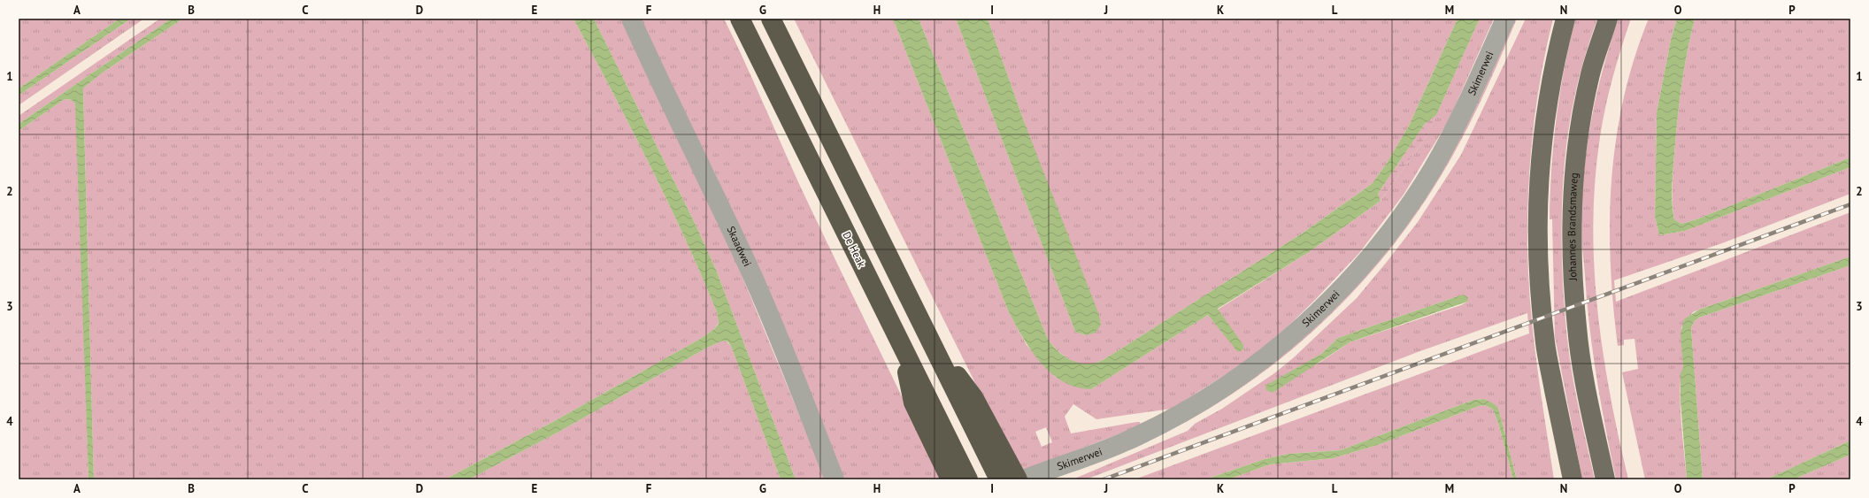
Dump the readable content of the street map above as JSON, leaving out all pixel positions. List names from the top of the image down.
{
  "streets": {
    "highway": ["De Heak"],
    "main road": ["Johannes Brandsmaweg"],
    "street": ["Skimerwei", "Skaadwei"]
  },
  "grid": {
    "columns": [
      "A",
      "B",
      "C",
      "D",
      "E",
      "F",
      "G",
      "H",
      "I",
      "J",
      "K",
      "L",
      "M",
      "N",
      "O",
      "P"
    ],
    "rows": [
      "1",
      "2",
      "3",
      "4"
    ]
  }
}
